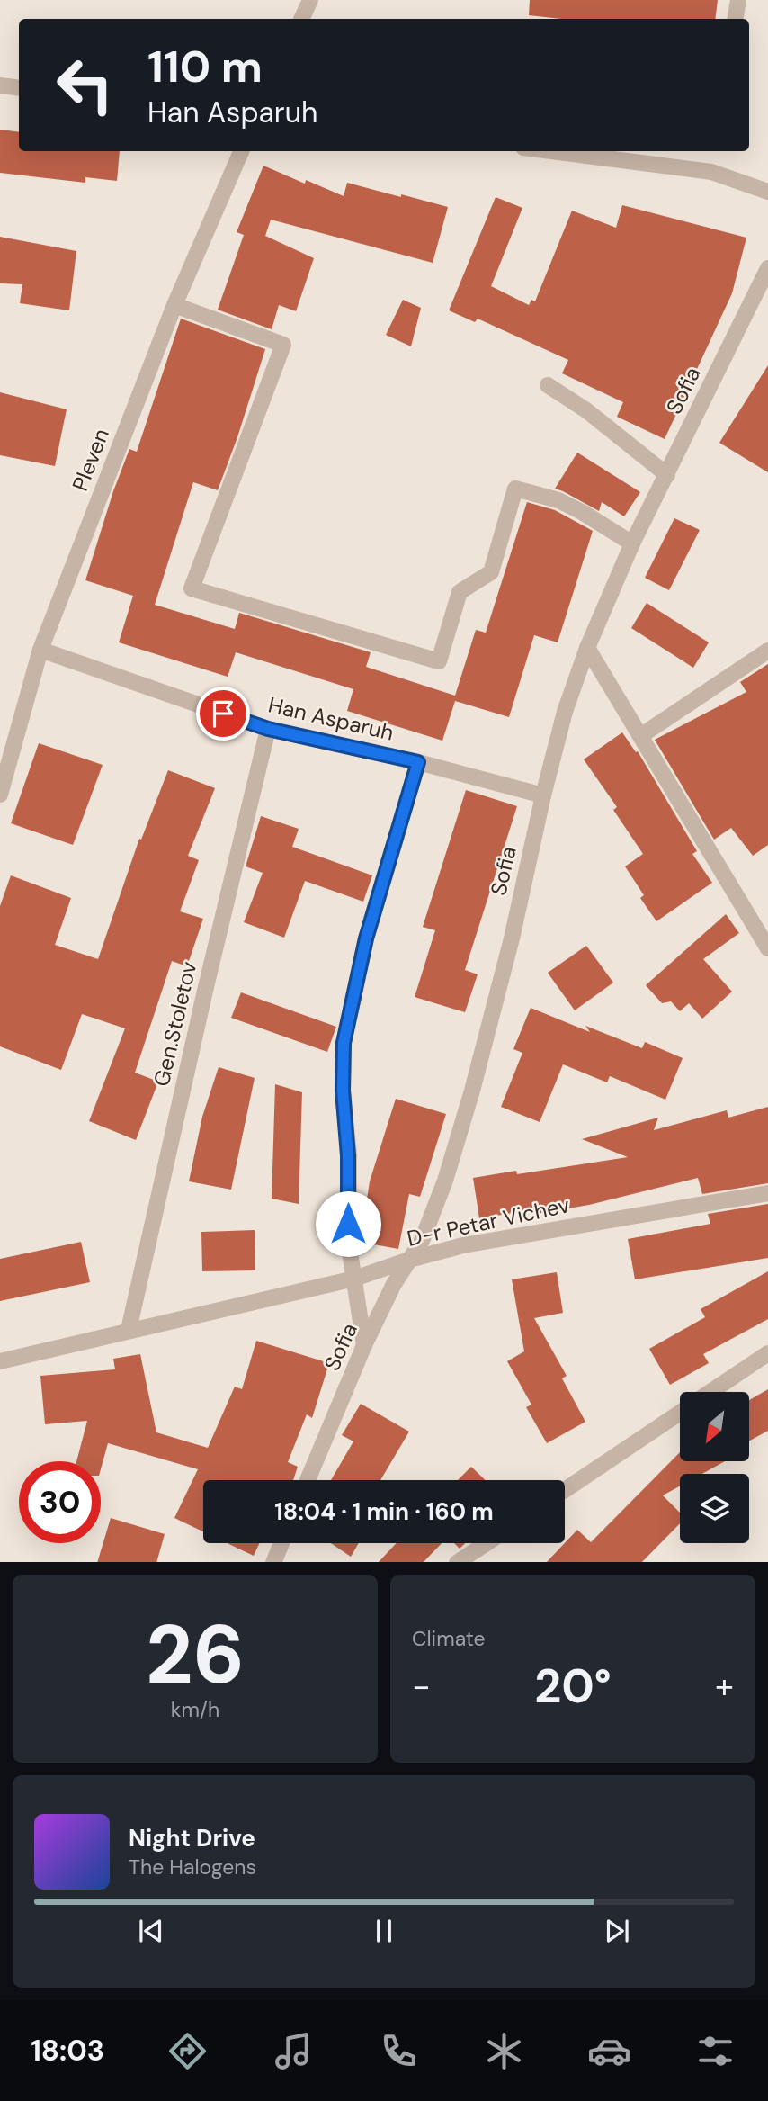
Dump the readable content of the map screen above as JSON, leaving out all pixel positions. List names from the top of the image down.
{
  "streets": {
    "street": [
      "Sofia",
      "Pleven",
      "Han Asparuh",
      "Gen.Stoletov",
      "D-r Petar Vichev"
    ]
  },
  "crossings": [
    ["Sofia", "Han Asparuh"],
    ["Sofia", "D-r Petar Vichev"],
    ["Pleven", "Han Asparuh"],
    ["Han Asparuh", "Gen.Stoletov"],
    ["Gen.Stoletov", "D-r Petar Vichev"]
  ],
  "north": "bottom left",
  "page": {
    "turn": ["110 m", "Han Asparuh"],
    "limit": "30",
    "trip": "18:04 · 1 min · 160 m",
    "tile": [
      ["26", "km/h"],
      "Climate"
    ],
    "heat": ["−", "20°", "+"],
    "song": ["Night Drive", "The Halogens"],
    "tabs": "18:03"
  }
}
